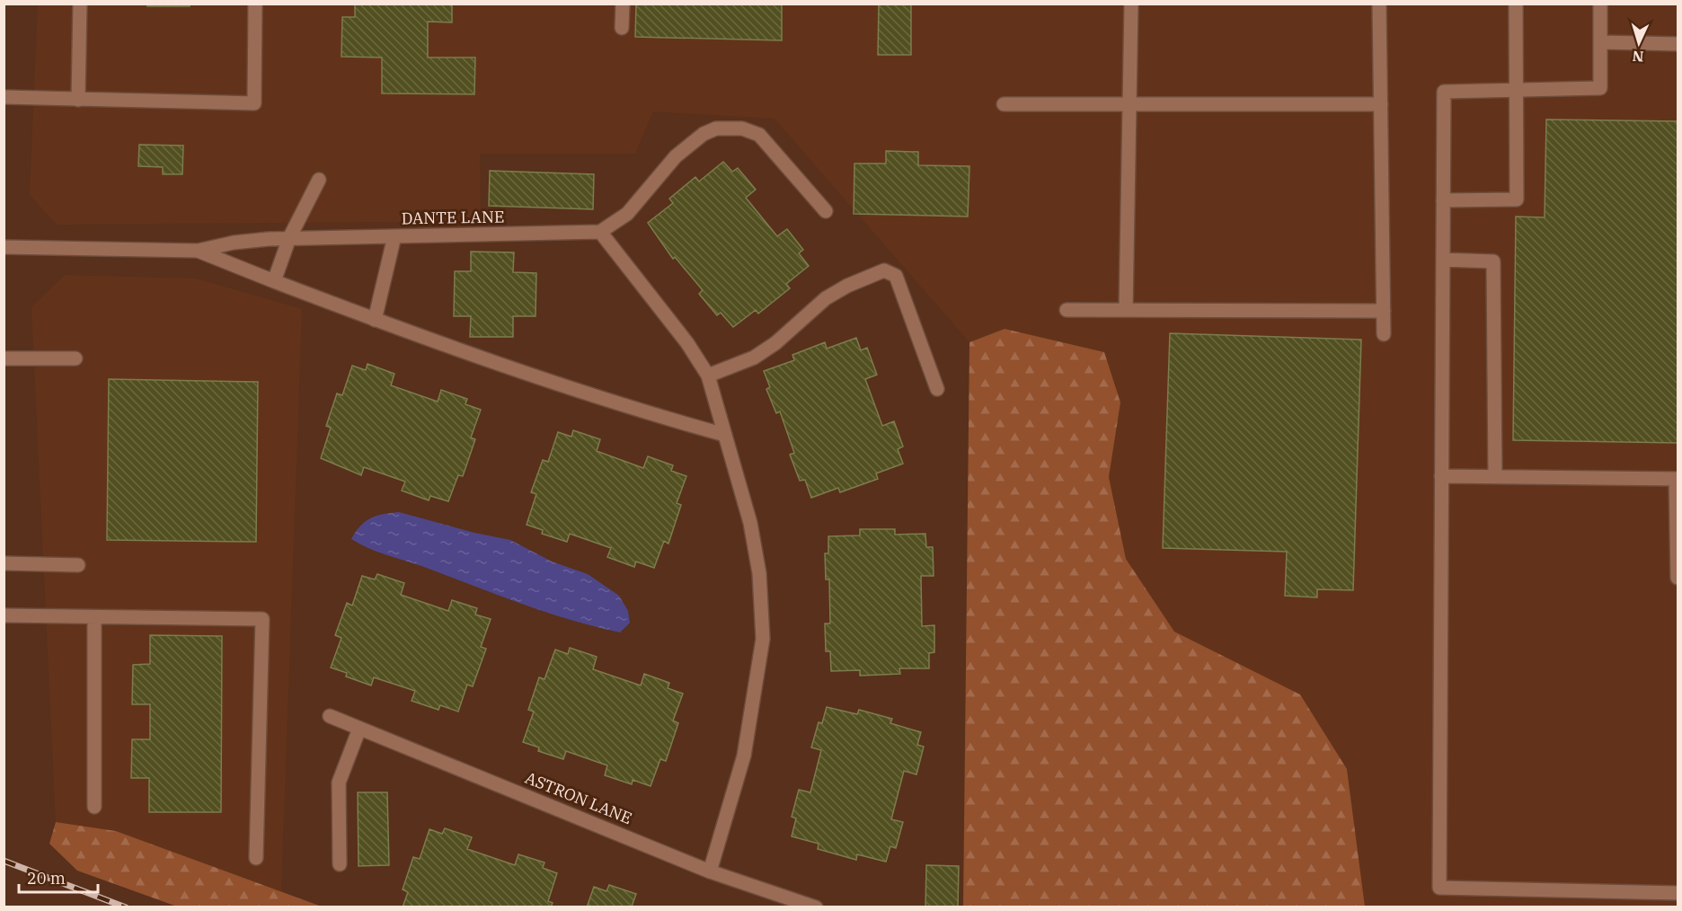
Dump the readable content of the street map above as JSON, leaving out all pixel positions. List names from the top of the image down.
{
  "streets": {
    "lane": ["DANTE LANE", "ASTRON LANE"]
  },
  "scale_bar": "20 m",
  "north": "bottom"
}
